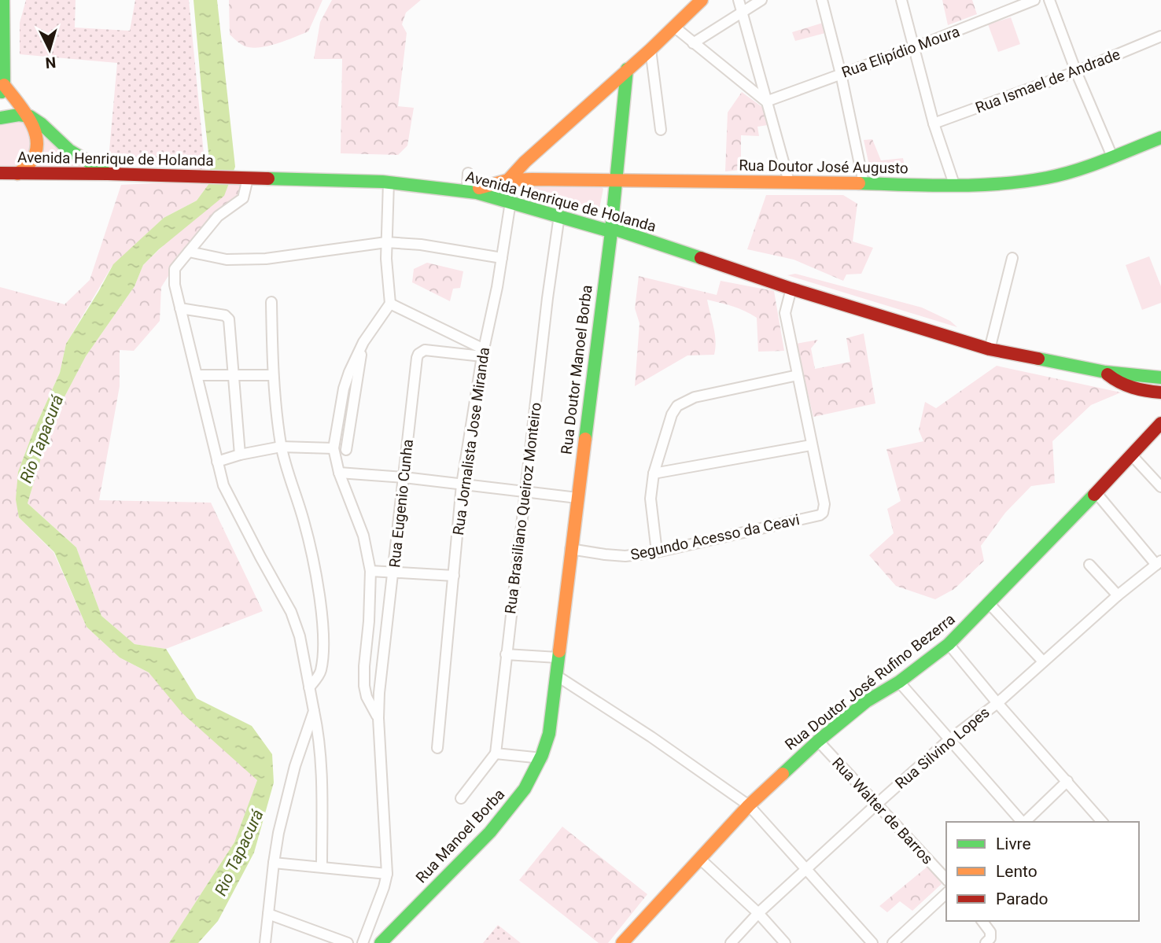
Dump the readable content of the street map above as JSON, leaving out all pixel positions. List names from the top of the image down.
{
  "streets": {
    "main road": [
      "Avenida Henrique de Holanda",
      "Rua Doutor José Augusto",
      "Rua Doutor Manoel Borba",
      "Rua Doutor José Rufino Bezerra",
      "Rua Manoel Borba"
    ],
    "street": [
      "Rua Elipídio Moura",
      "Rua Ismael de Andrade",
      "Rua Jornalista Jose Miranda",
      "Rua Eugenio Cunha",
      "Rua Brasiliano Queiroz Monteiro",
      "Segundo Acesso da Ceavi",
      "Rua Silvino Lopes",
      "Rua Walter de Barros"
    ]
  },
  "crossings": [
    ["Avenida Henrique de Holanda", "Rua Doutor Manoel Borba"],
    ["Avenida Henrique de Holanda", "Rua Jornalista Jose Miranda"],
    ["Avenida Henrique de Holanda", "Rua Brasiliano Queiroz Monteiro"],
    ["Rua Doutor José Augusto", "Rua Doutor Manoel Borba"],
    ["Rua Doutor Manoel Borba", "Segundo Acesso da Ceavi"],
    ["Rua Doutor Manoel Borba", "Rua Manoel Borba"],
    ["Rua Jornalista Jose Miranda", "Rua Eugenio Cunha"],
    ["Rua Doutor José Rufino Bezerra", "Rua Walter de Barros"],
    ["Rua Silvino Lopes", "Rua Walter de Barros"]
  ],
  "water": ["Rio Tapacurá"],
  "legend": ["Livre", "Lento", "Parado"],
  "north": "bottom"
}
